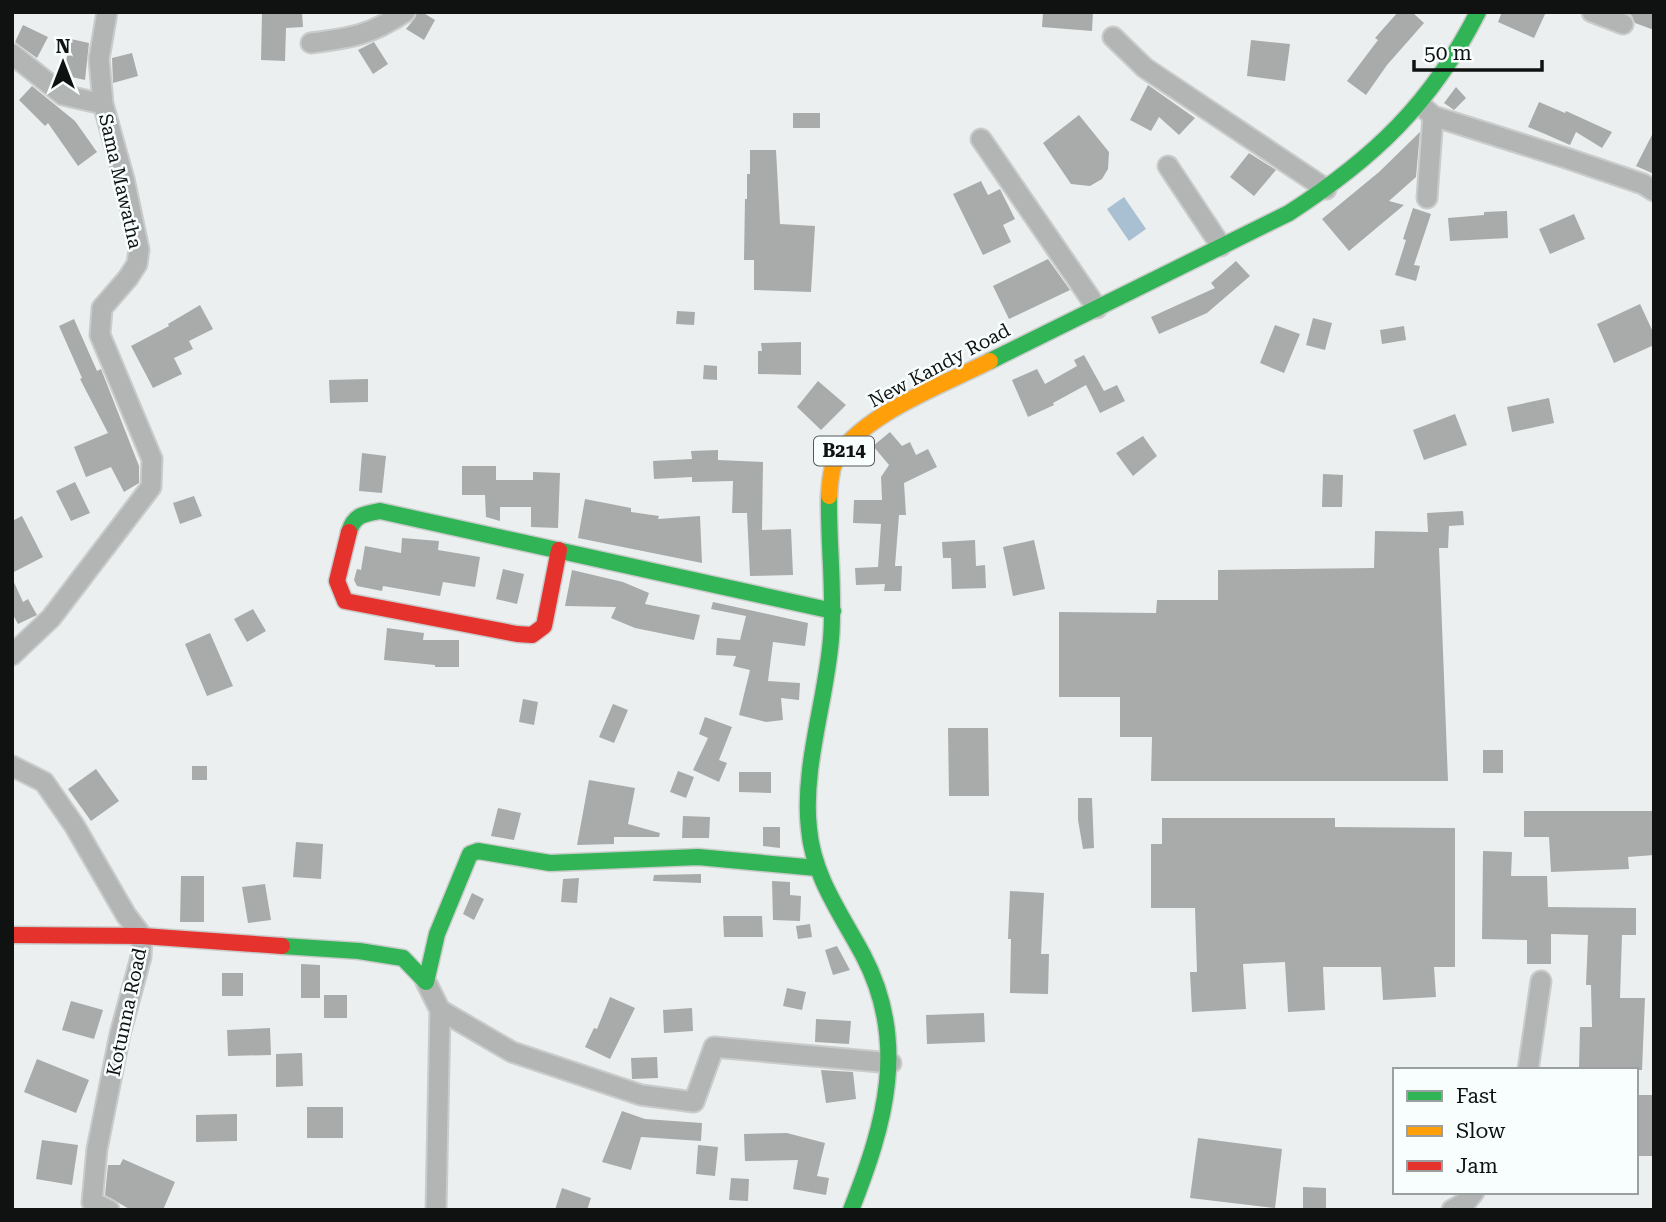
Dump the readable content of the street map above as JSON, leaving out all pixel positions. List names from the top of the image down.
{
  "streets": {
    "street": [
      "Sama Mawatha",
      "New Kandy Road",
      "B214",
      "Kotunna Road"
    ]
  },
  "legend": ["Fast", "Slow", "Jam"],
  "scale_bar": "50 m",
  "north": "top"
}
